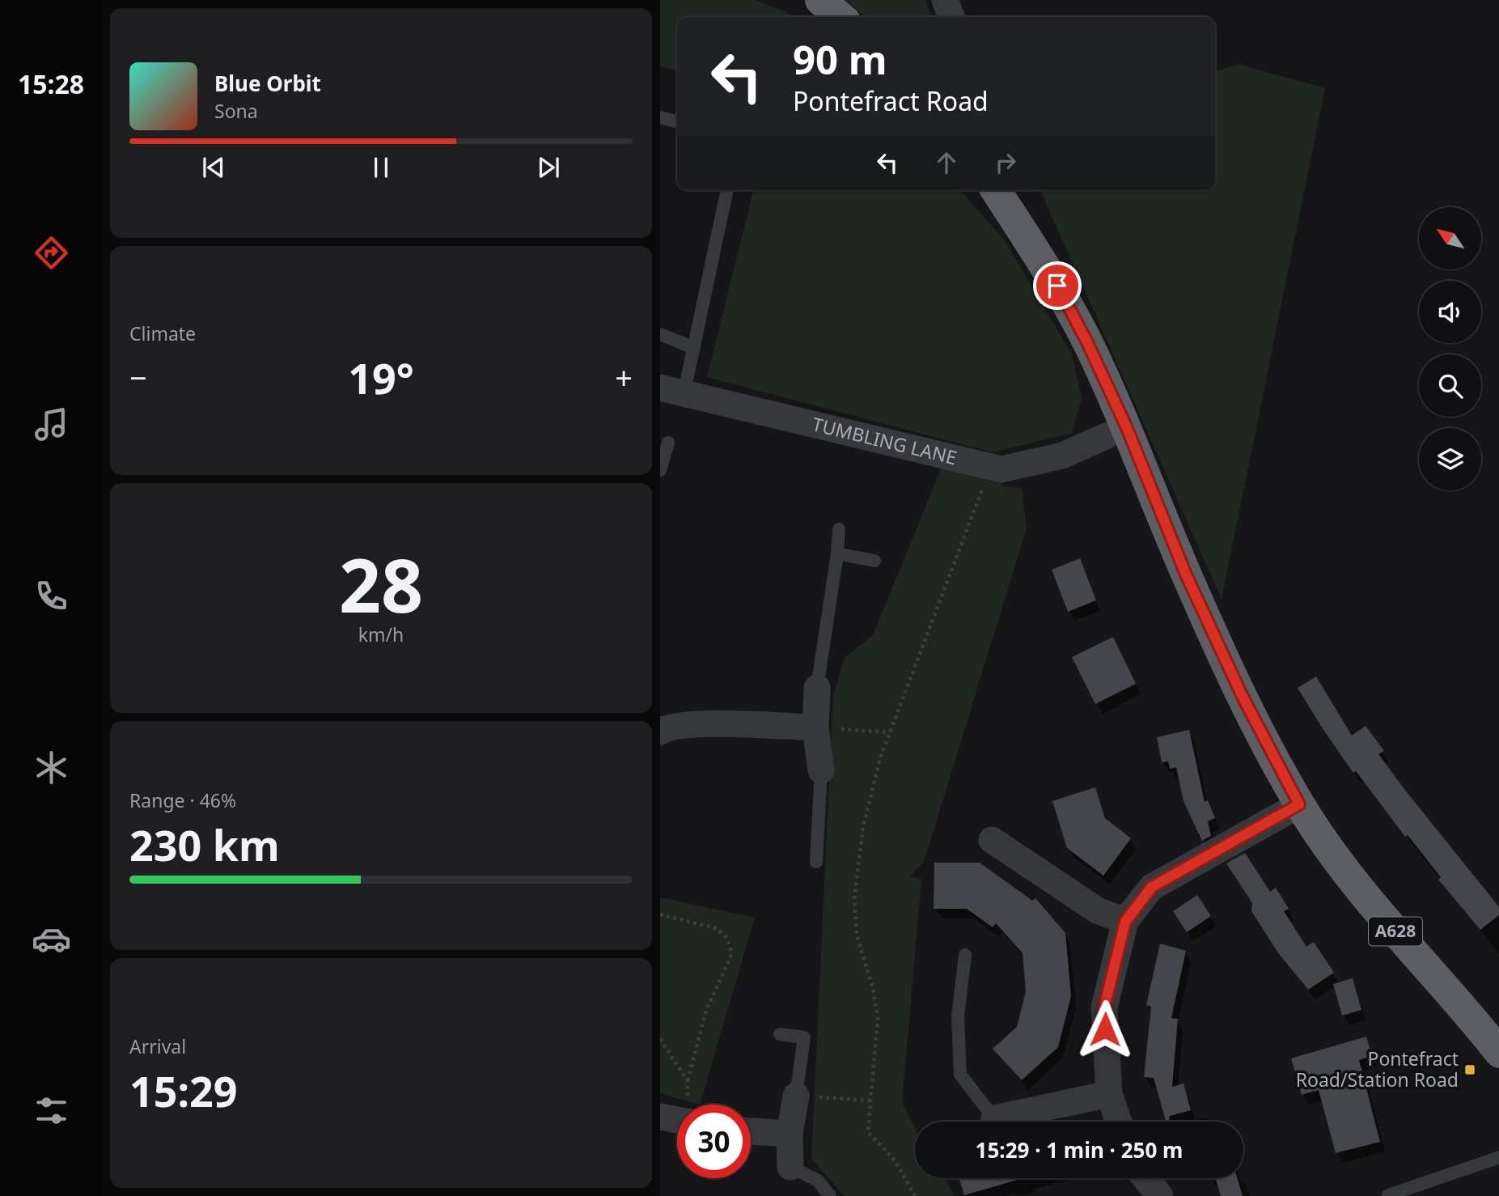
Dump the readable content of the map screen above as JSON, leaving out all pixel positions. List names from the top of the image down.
{
  "streets": {
    "highway": ["A628"],
    "street": ["TUMBLING LANE"]
  },
  "places": {
    "transit": ["Pontefract Road/Station Road"]
  },
  "north": "top left",
  "page": {
    "tabs": "15:28",
    "turn": ["90 m", "Pontefract Road"],
    "song": ["Blue Orbit", "Sona"],
    "tile": [
      "Climate",
      ["28", "km/h"],
      ["Range · 46%", "230 km"],
      ["Arrival", "15:29"]
    ],
    "heat": ["−", "19°", "+"],
    "limit": "30",
    "trip": "15:29 · 1 min · 250 m"
  }
}
